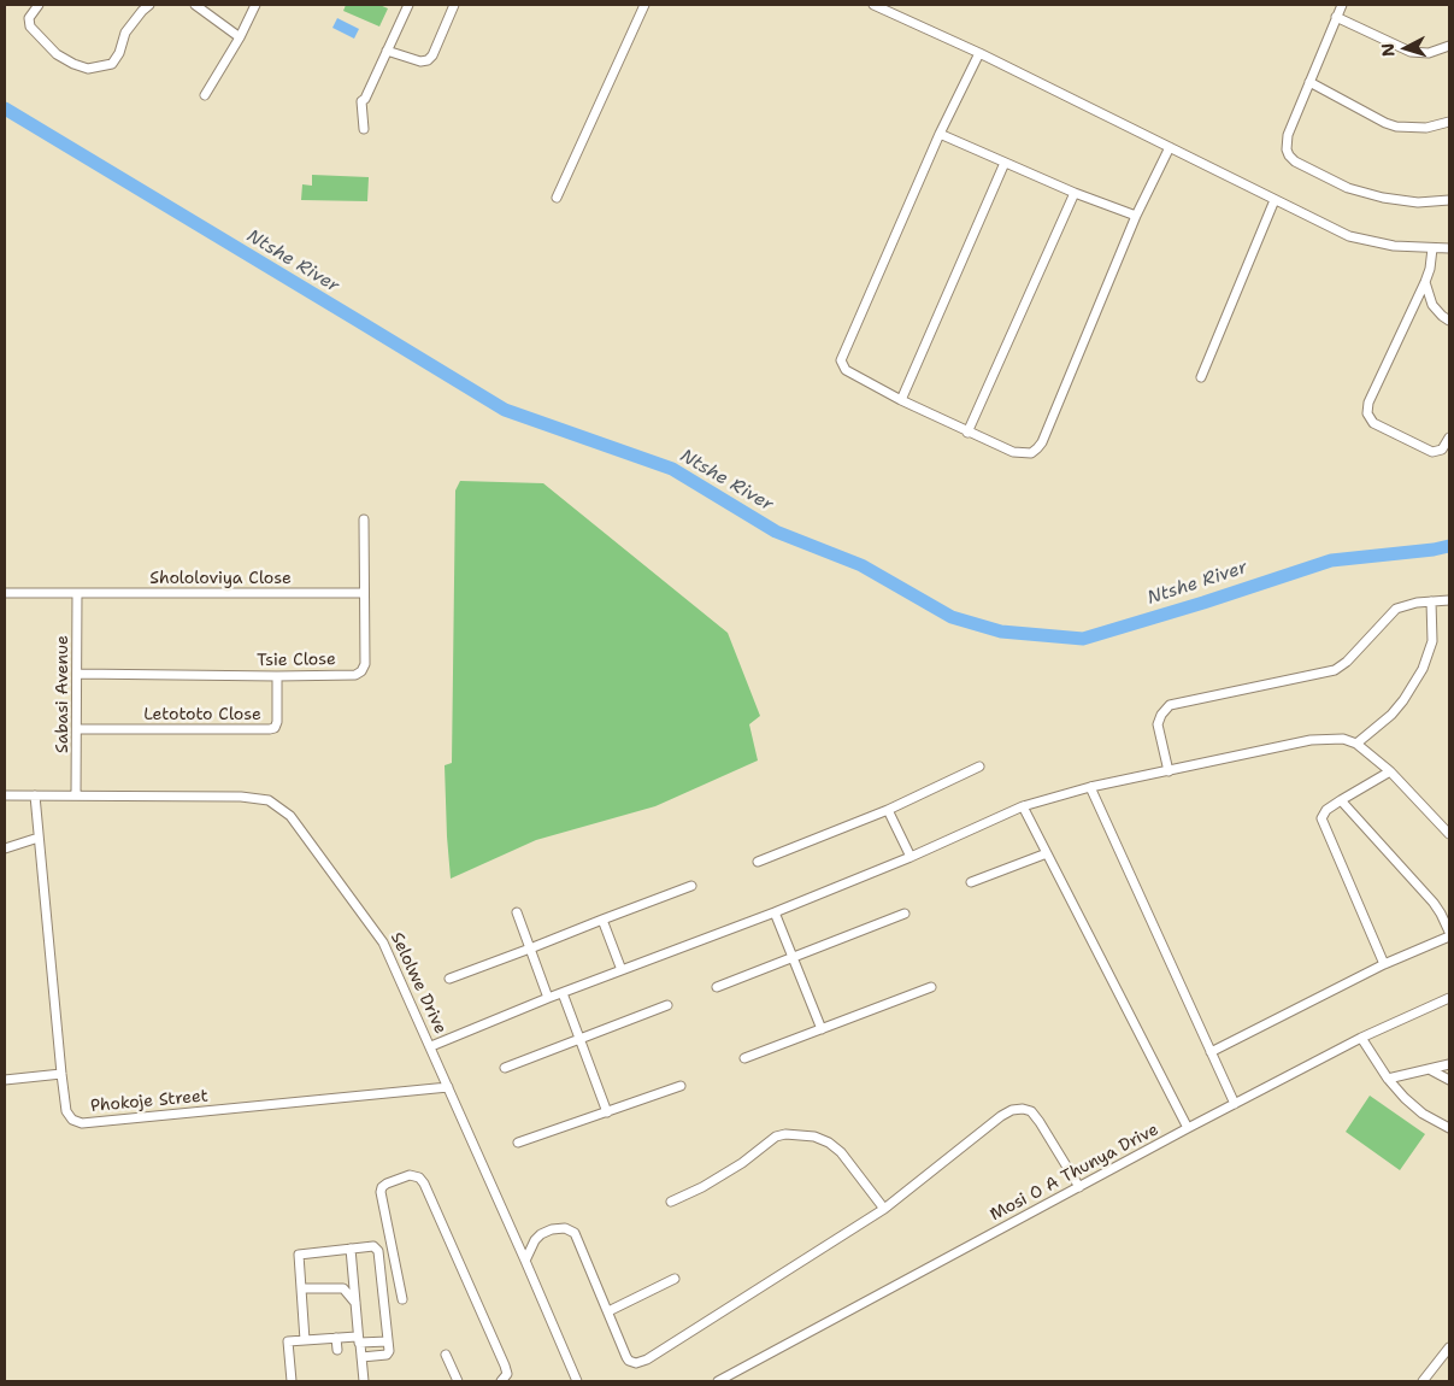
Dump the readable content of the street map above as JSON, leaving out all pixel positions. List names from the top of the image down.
{
  "streets": {
    "street": [
      "Shololoviya Close",
      "Tsie Close",
      "Sabasi Avenue",
      "Letototo Close",
      "Selolwe Drive",
      "Phokoje Street",
      "Mosi O A Thunya Drive"
    ]
  },
  "crossings": [
    ["Shololoviya Close", "Tsie Close"],
    ["Shololoviya Close", "Sabasi Avenue"],
    ["Tsie Close", "Sabasi Avenue"],
    ["Tsie Close", "Letototo Close"],
    ["Sabasi Avenue", "Letototo Close"],
    ["Sabasi Avenue", "Selolwe Drive"],
    ["Selolwe Drive", "Phokoje Street"]
  ],
  "water": ["Ntshe River"],
  "north": "left"
}
